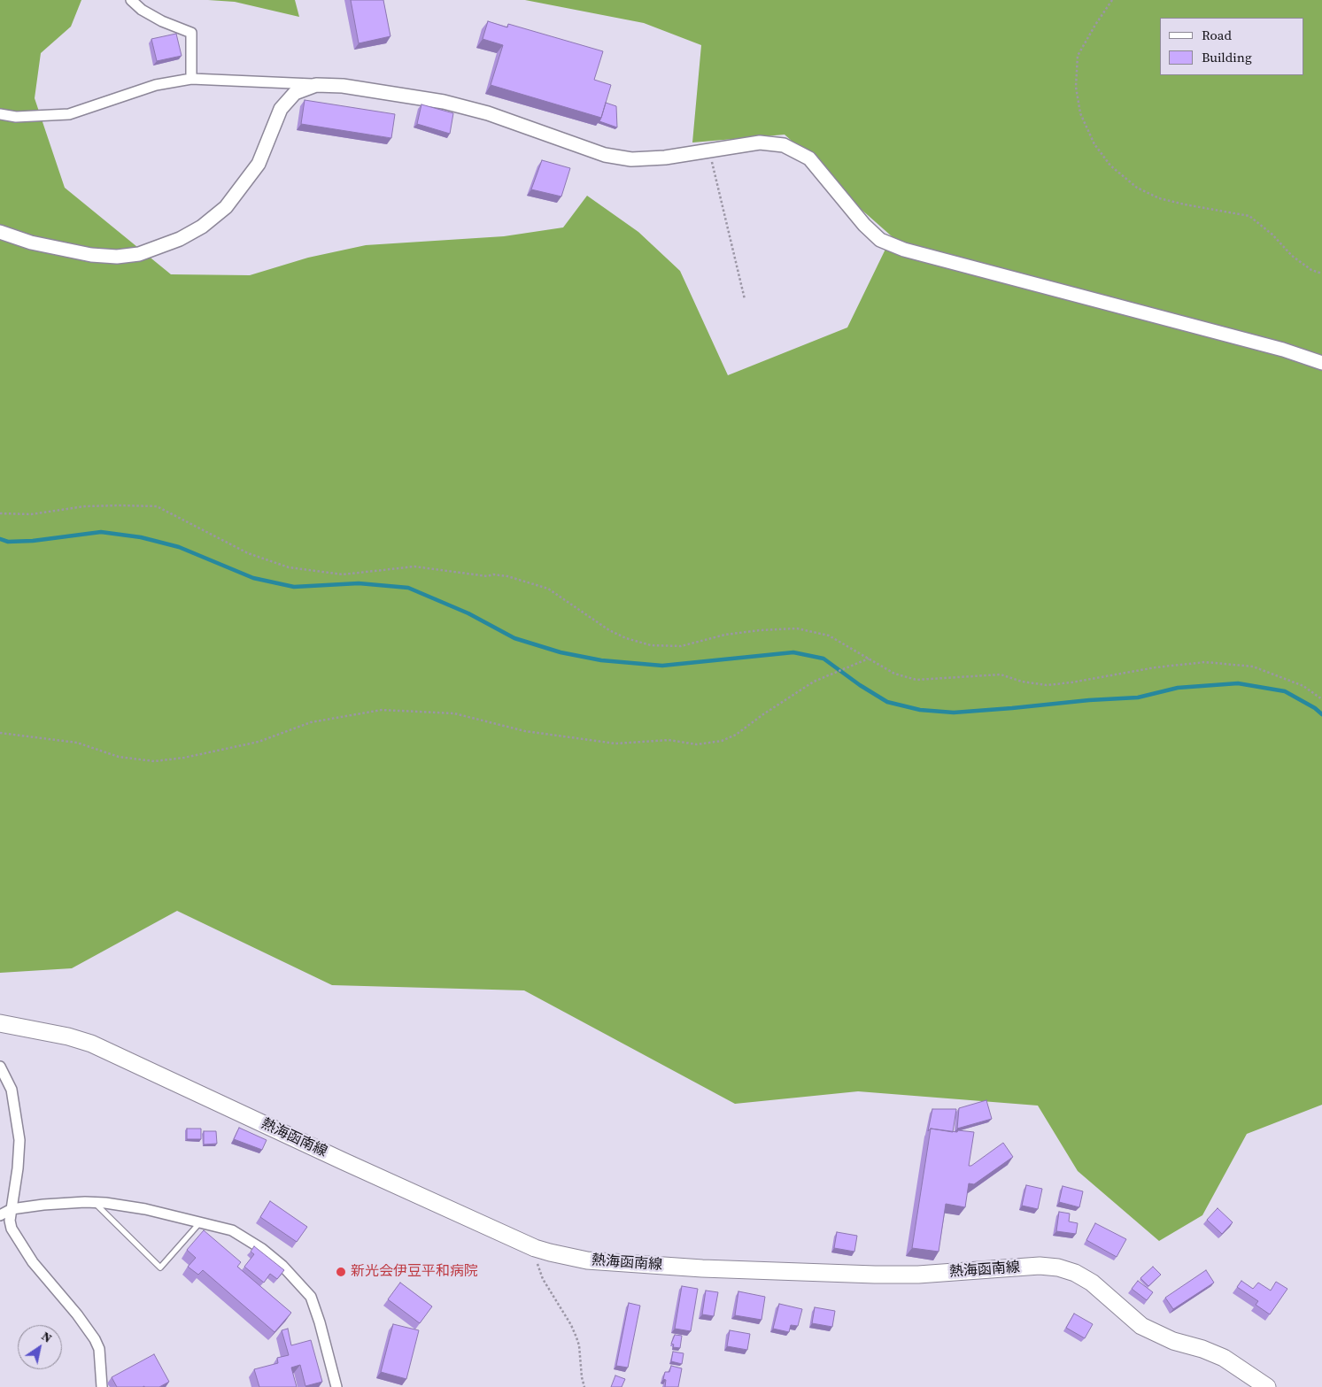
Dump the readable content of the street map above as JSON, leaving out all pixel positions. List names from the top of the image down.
{
  "streets": {
    "main road": ["熱海函南線"]
  },
  "places": ["新光会伊豆平和病院"],
  "legend": ["Road", "Building"],
  "north": "top right"
}
